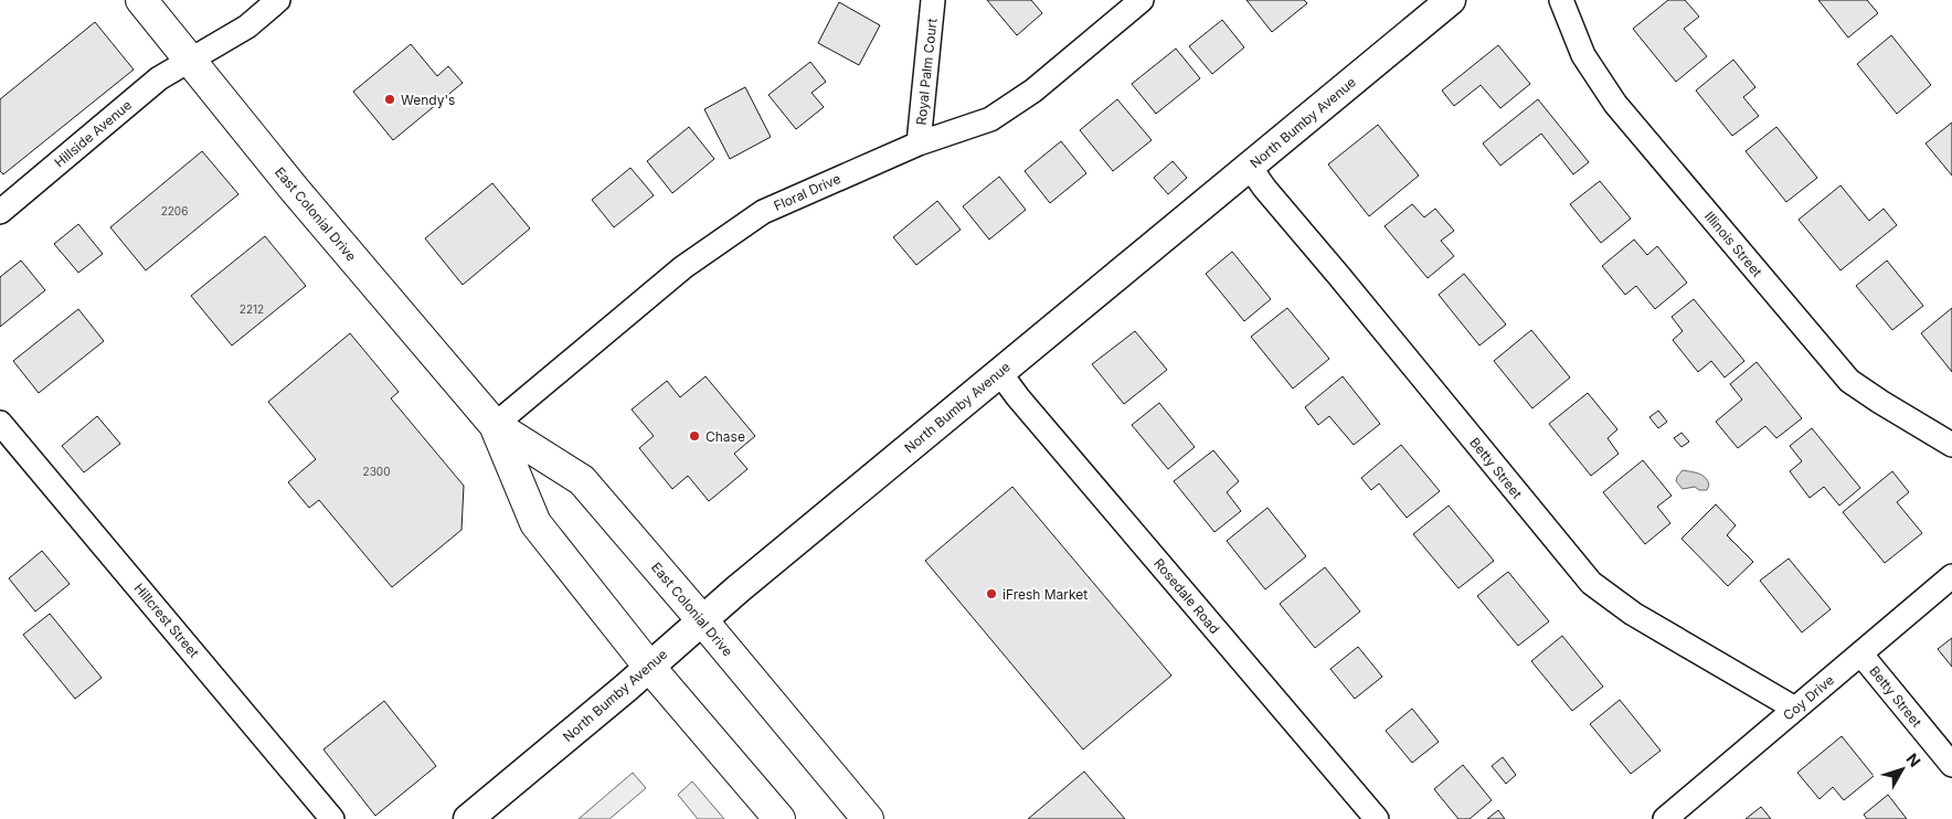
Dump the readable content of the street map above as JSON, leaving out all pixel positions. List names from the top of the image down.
{
  "streets": {
    "highway": ["East Colonial Drive"],
    "street": [
      "Royal Palm Court",
      "North Bumby Avenue",
      "Hillside Avenue",
      "Floral Drive",
      "Illinois Street",
      "Betty Street",
      "Rosedale Road",
      "Hillcrest Street",
      "Coy Drive"
    ]
  },
  "crossings": [
    ["Royal Palm Court", "Floral Drive"],
    ["North Bumby Avenue", "East Colonial Drive"],
    ["North Bumby Avenue", "Betty Street"],
    ["North Bumby Avenue", "Rosedale Road"],
    ["Hillside Avenue", "East Colonial Drive"],
    ["Floral Drive", "East Colonial Drive"],
    ["Betty Street", "Coy Drive"]
  ],
  "places": ["Wendy's", "Chase", "iFresh Market"],
  "house_numbers": ["2206", "2212", "2300"],
  "north": "top right"
}
